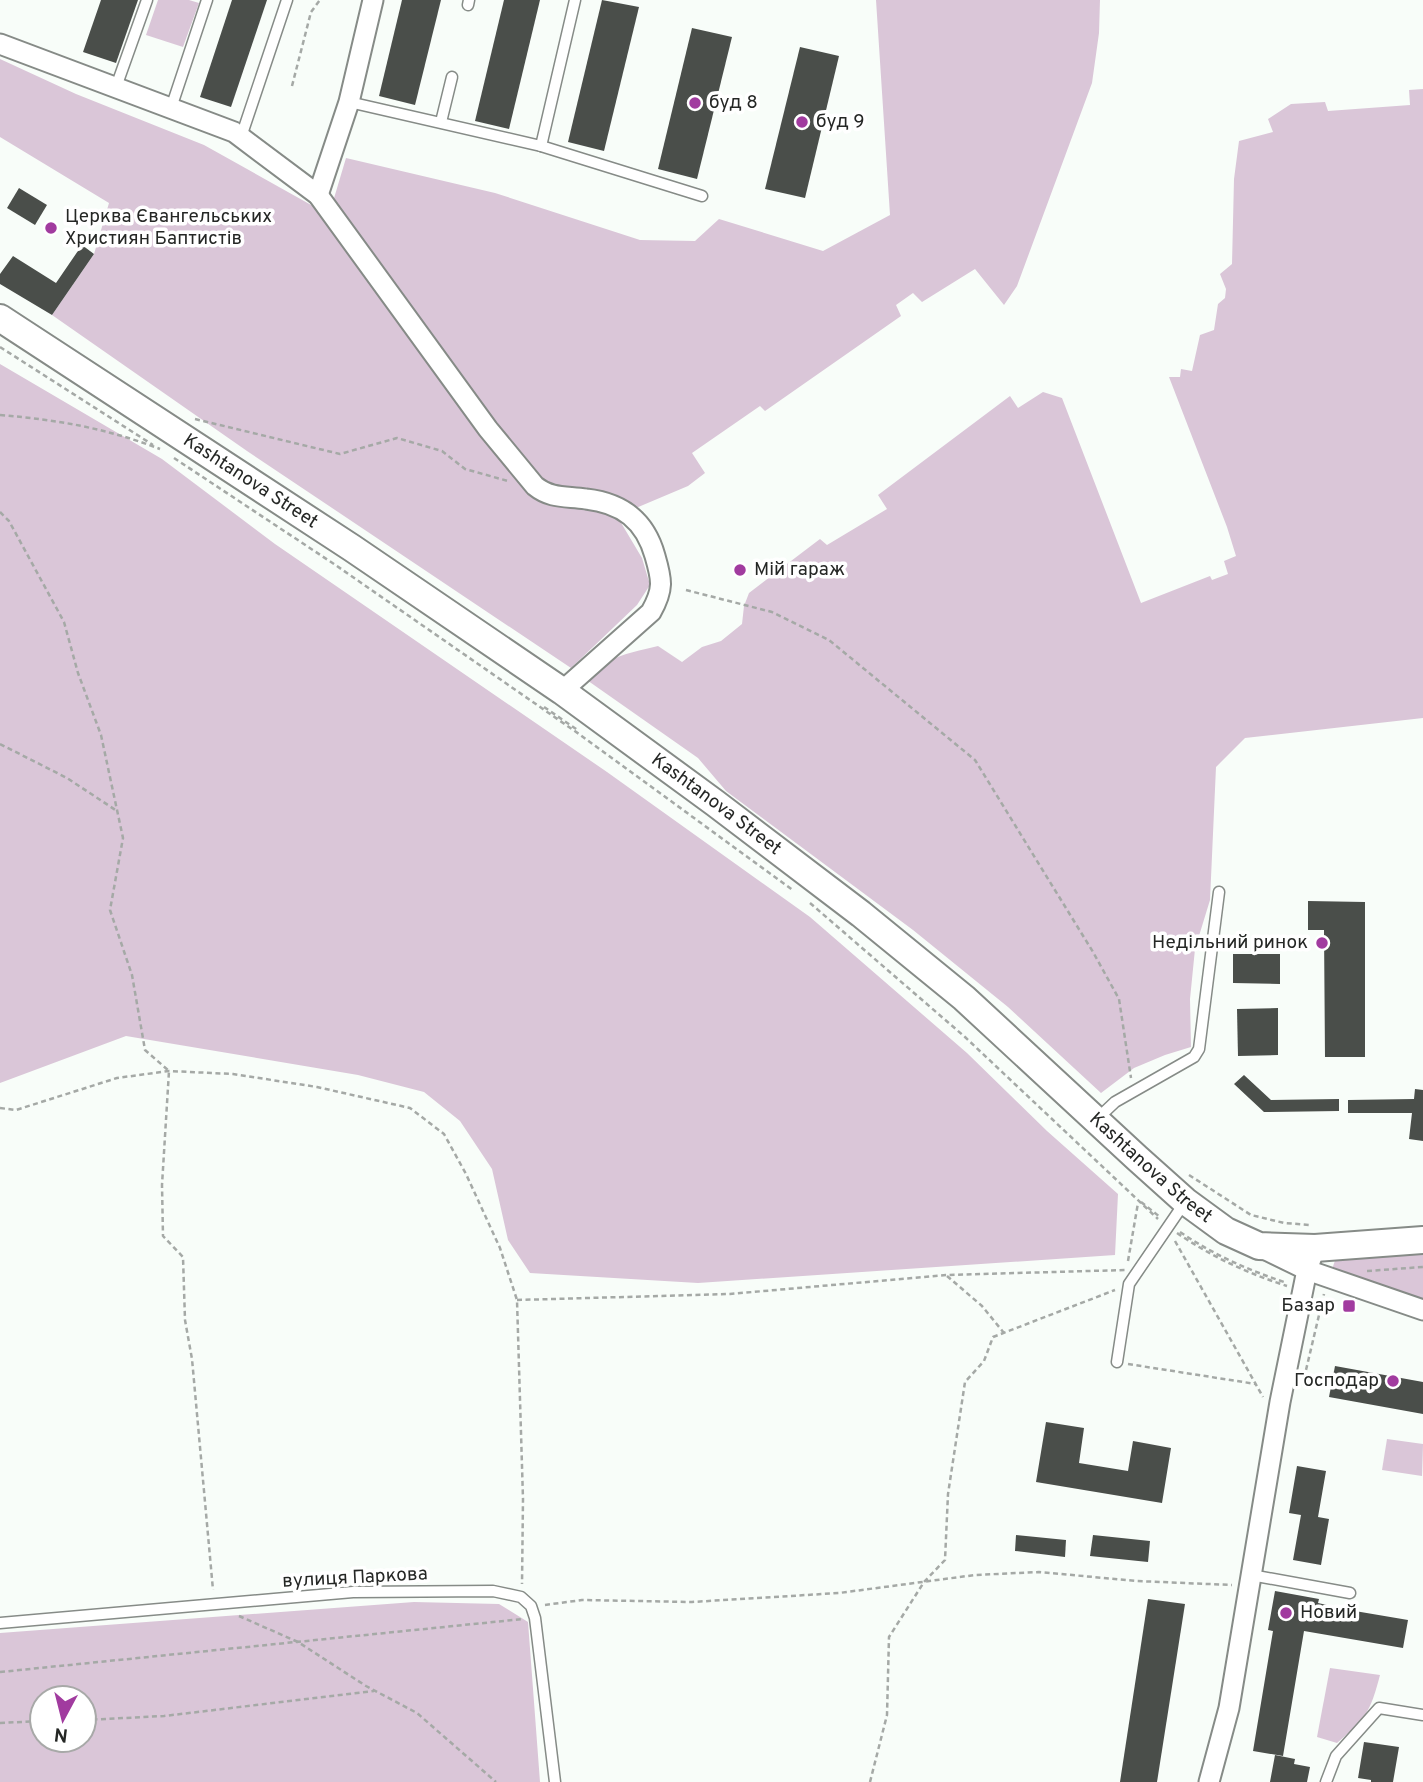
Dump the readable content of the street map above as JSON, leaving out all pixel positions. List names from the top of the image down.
{
  "streets": {
    "main road": ["Kashtanova Street"],
    "lane": ["вулиця Паркова"]
  },
  "places": {
    "other": [
      "буд 8",
      "буд 9",
      "Церква Євангельських Християн Баптистів",
      "Мій гараж",
      "Недільний ринок",
      "Господар",
      "Новий"
    ],
    "transit": ["Базар"]
  },
  "north": "bottom"
}
